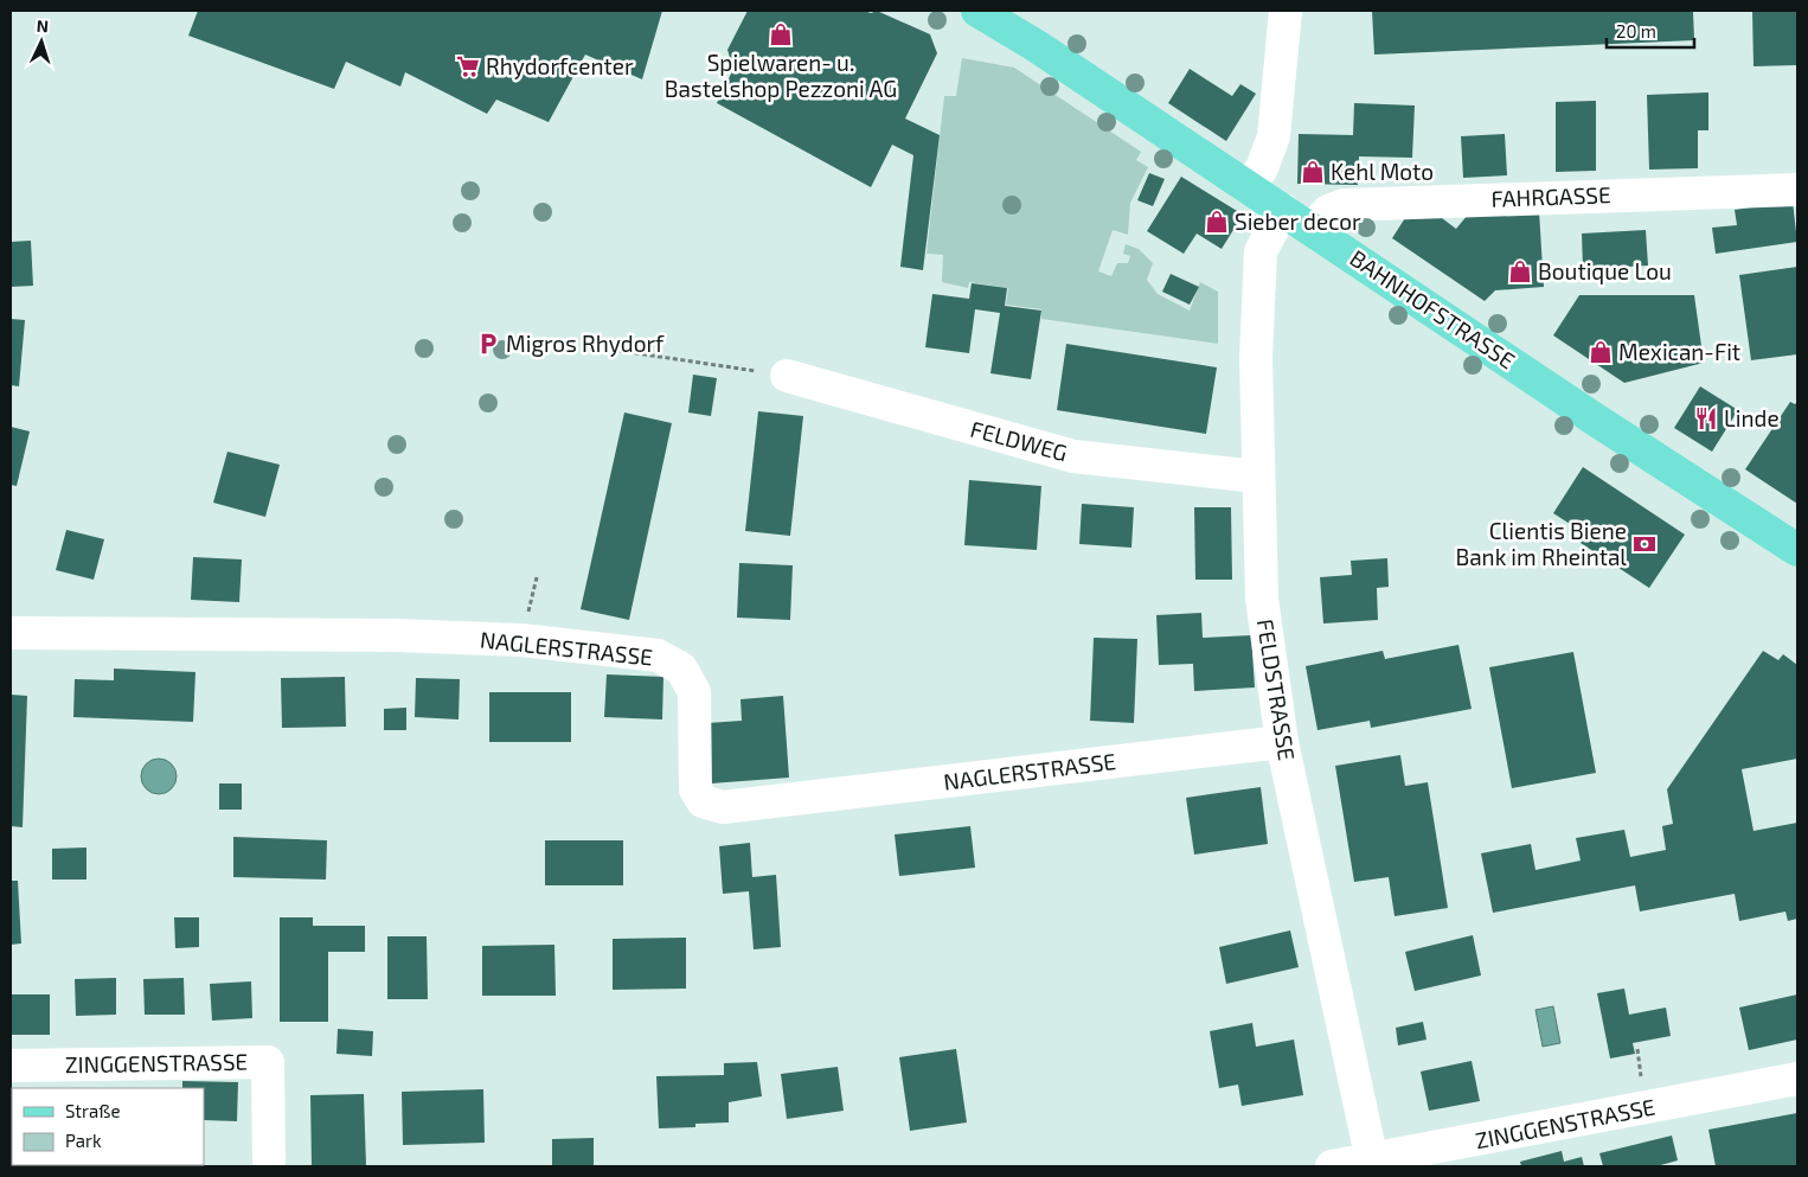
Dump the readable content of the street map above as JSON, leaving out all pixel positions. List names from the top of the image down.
{
  "streets": {
    "main road": ["BAHNHOFSTRASSE"],
    "street": [
      "FAHRGASSE",
      "FELDWEG",
      "NAGLERSTRASSE",
      "FELDSTRASSE",
      "ZINGGENSTRASSE"
    ]
  },
  "crossings": [
    ["FAHRGASSE", "BAHNHOFSTRASSE"],
    ["BAHNHOFSTRASSE", "FELDSTRASSE"],
    ["FELDWEG", "FELDSTRASSE"],
    ["NAGLERSTRASSE", "FELDSTRASSE"],
    ["FELDSTRASSE", "ZINGGENSTRASSE"]
  ],
  "places": {
    "shop": [
      "Spielwaren- u. Bastelshop Pezzoni AG",
      "Kehl Moto",
      "Sieber decor",
      "Boutique Lou",
      "Mexican-Fit"
    ],
    "supermarket": ["Rhydorfcenter"],
    "parking": ["Migros Rhydorf"],
    "restaurant": ["Linde"],
    "bank": ["Clientis Biene Bank im Rheintal"]
  },
  "legend": ["Straße", "Park"],
  "scale_bar": "20 m",
  "north": "top"
}
